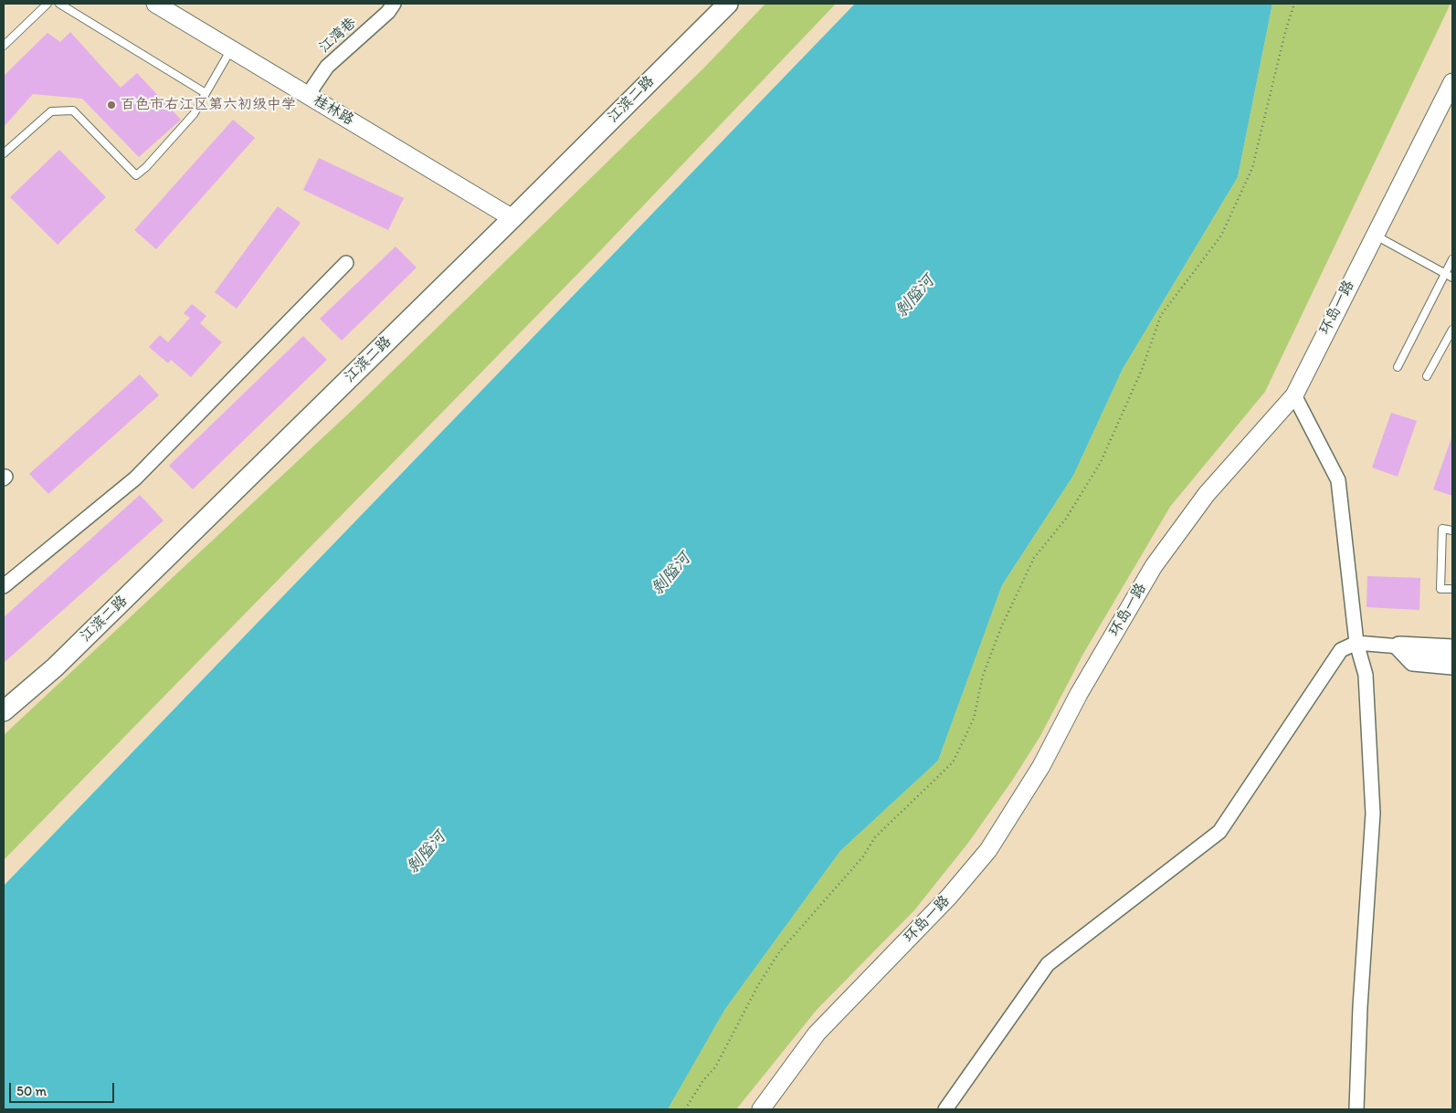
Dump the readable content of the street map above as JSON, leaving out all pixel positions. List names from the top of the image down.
{
  "streets": {
    "main road": ["江滨二路"],
    "street": ["江湾巷", "桂林路", "环岛一路"]
  },
  "crossings": [
    ["江湾巷", "桂林路"],
    ["江滨二路", "桂林路"]
  ],
  "water": ["剥隘河"],
  "places": ["百色市右江区第六初级中学"],
  "scale_bar": "50 m"
}
